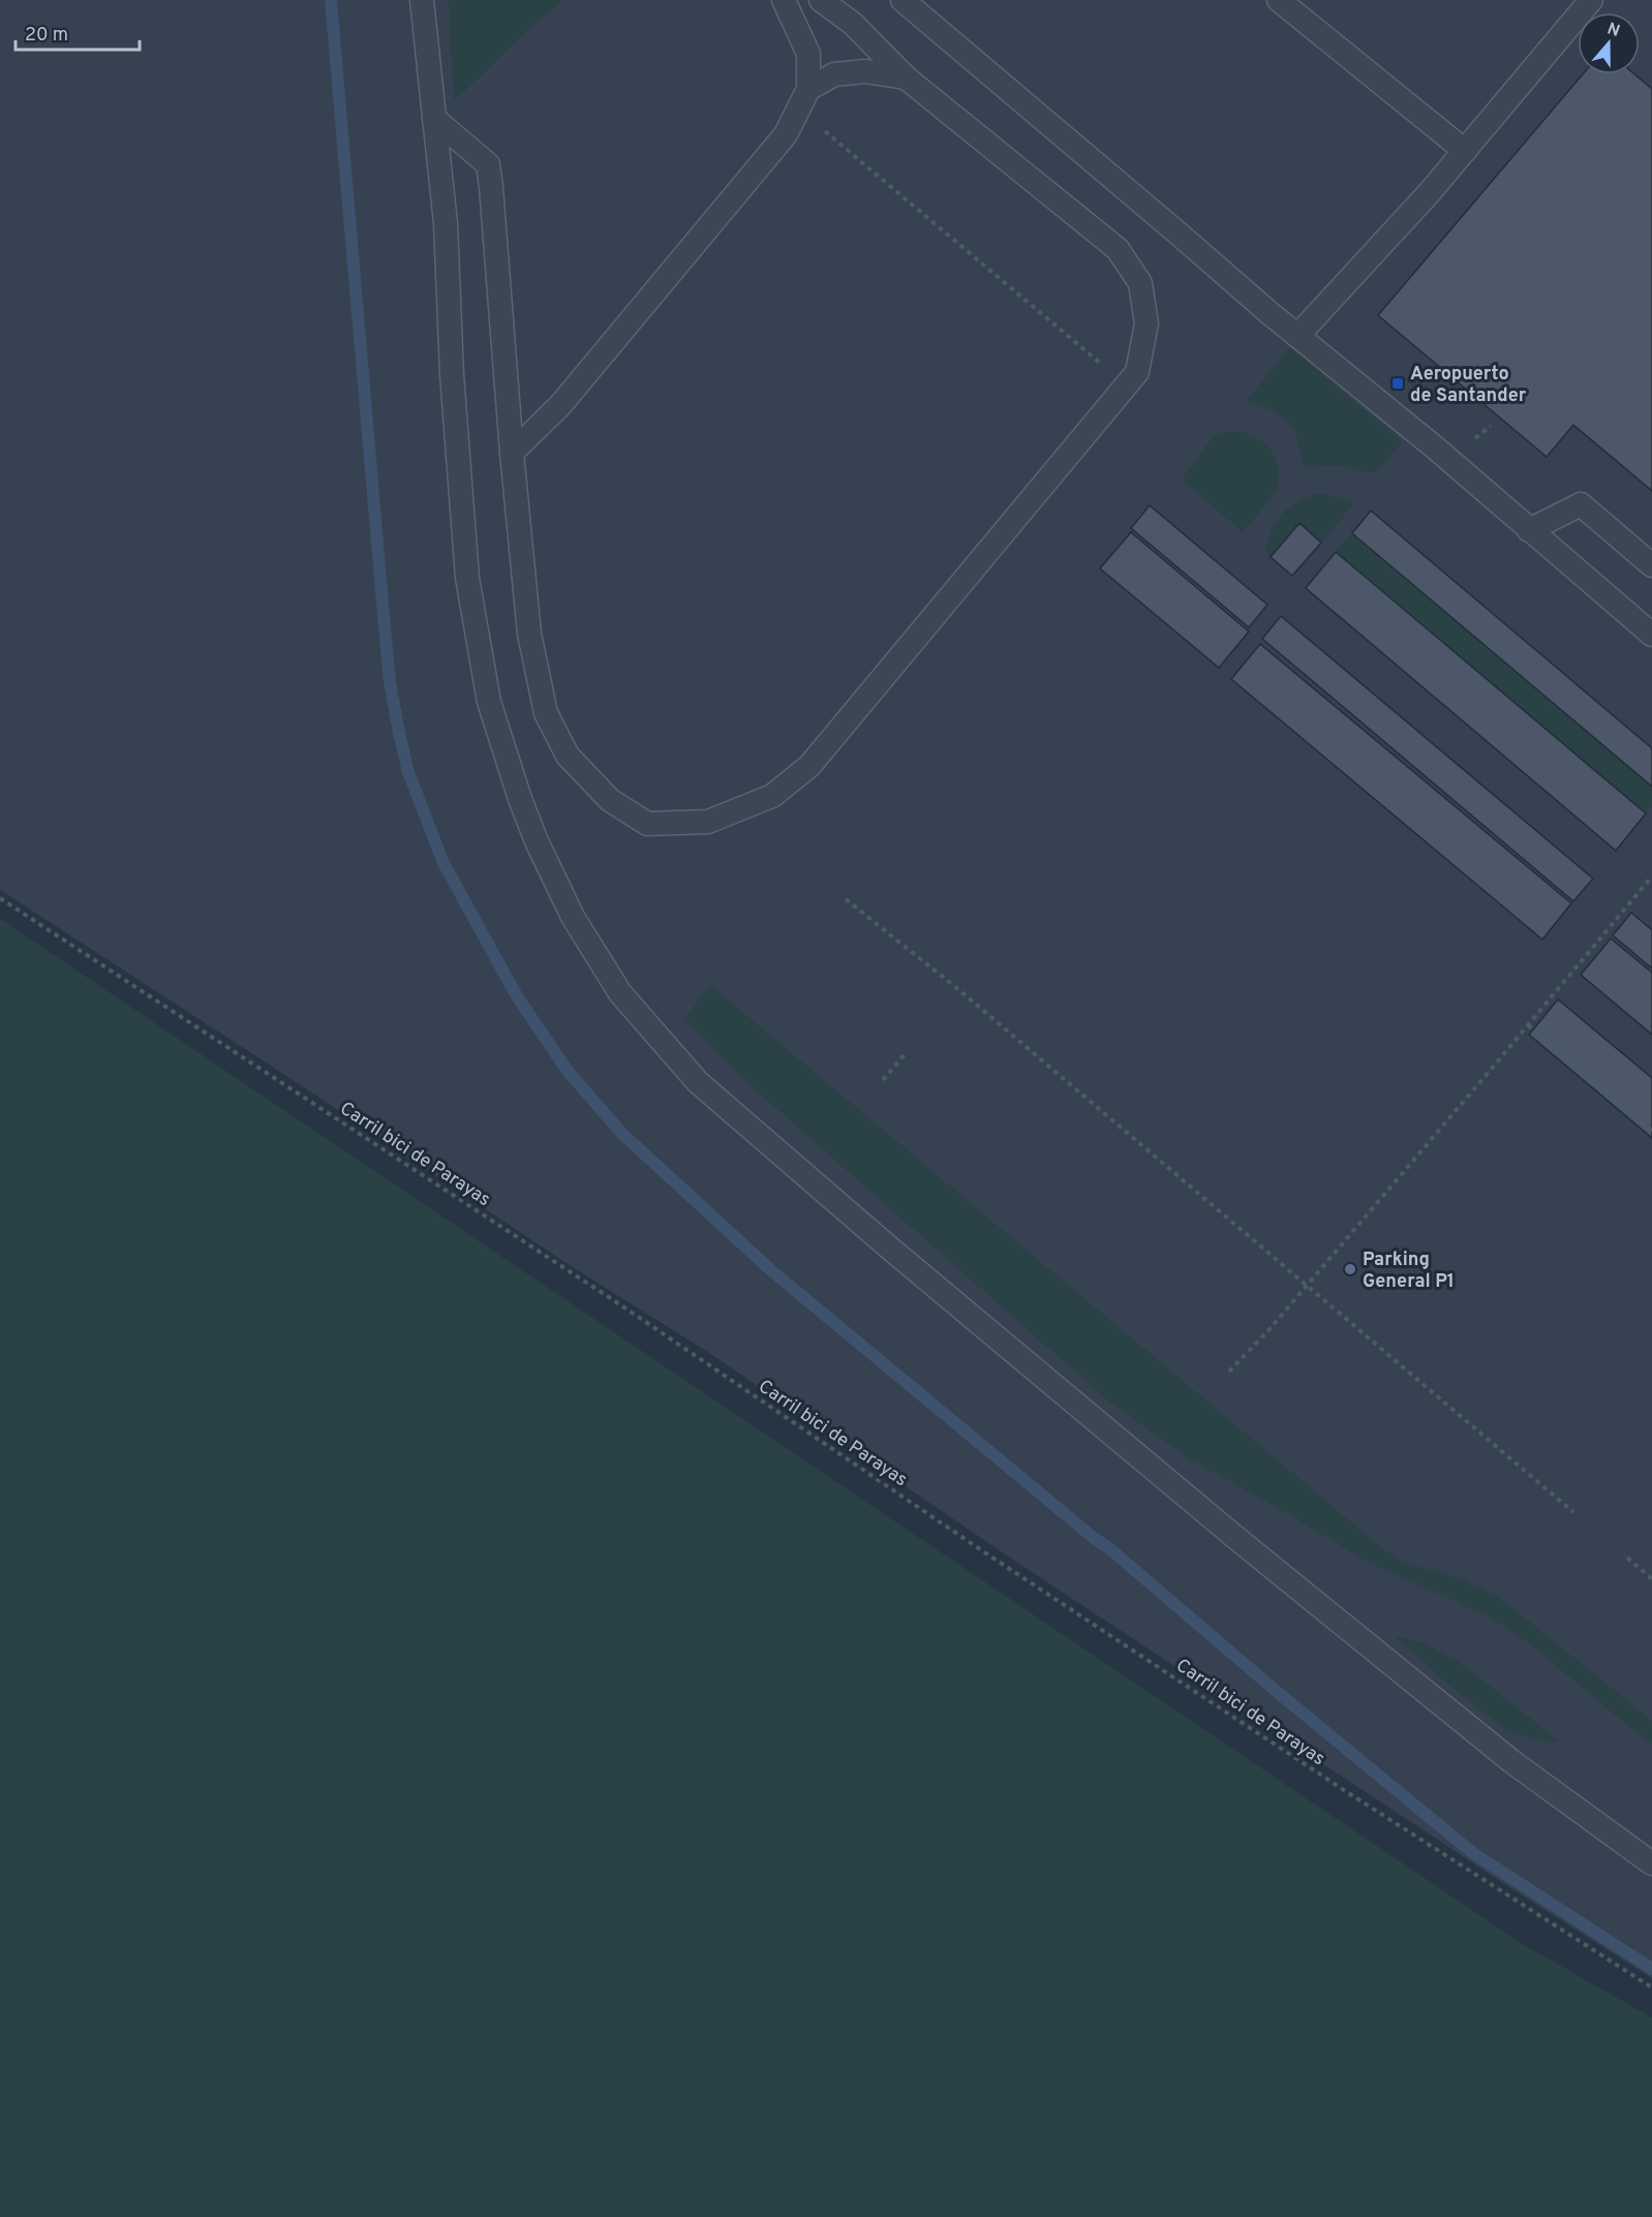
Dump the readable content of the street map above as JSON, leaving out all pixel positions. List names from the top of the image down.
{
  "streets": {
    "path": ["Carril bici de Parayas"]
  },
  "places": {
    "transit": ["Aeropuerto de Santander"],
    "other": ["Parking General P1"]
  },
  "scale_bar": "20 m",
  "north": "top"
}
